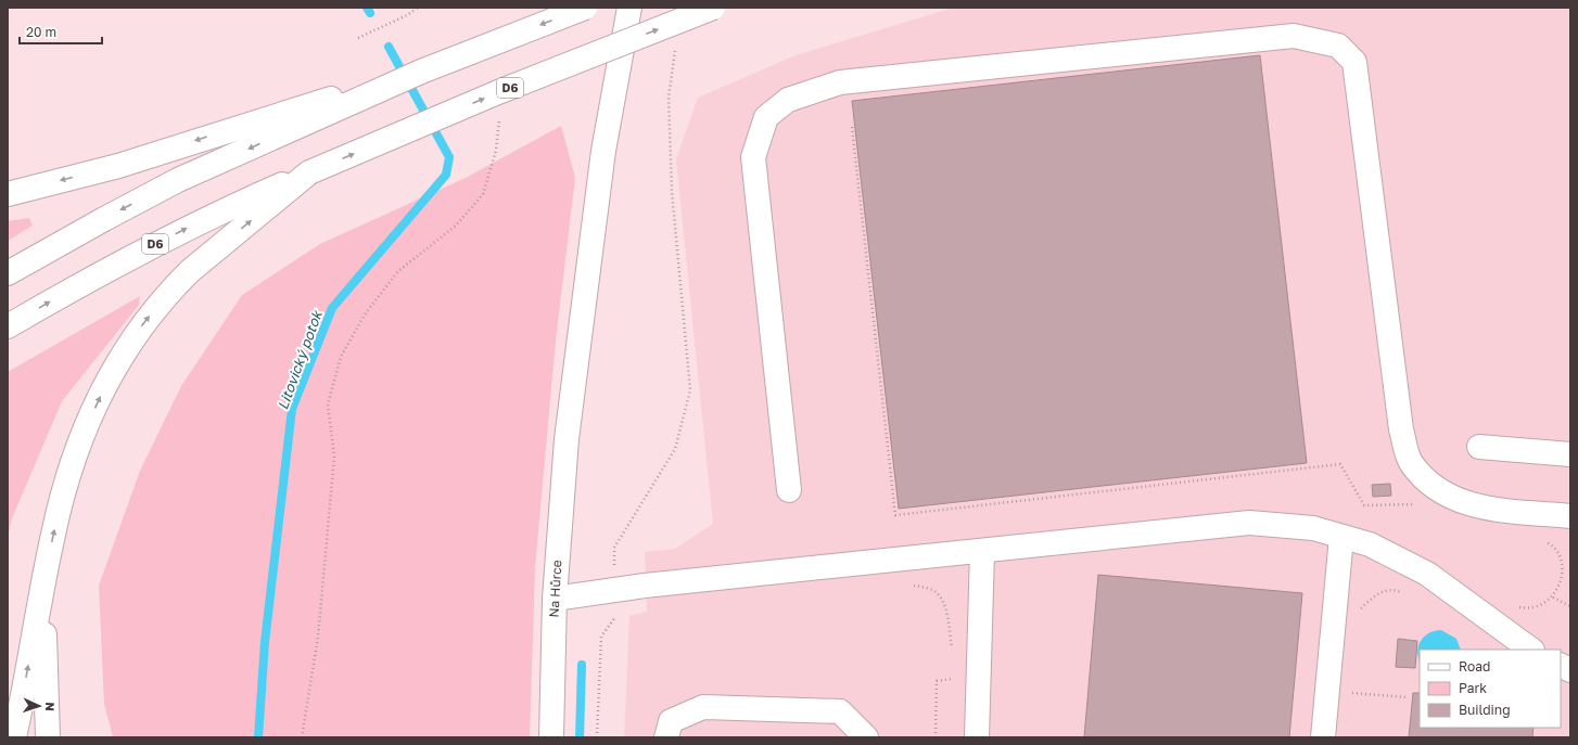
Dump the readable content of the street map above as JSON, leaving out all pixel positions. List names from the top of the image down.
{
  "streets": {
    "main road": ["D6", "Na Hůrce"]
  },
  "water": ["Litovický potok"],
  "legend": ["Road", "Park", "Building"],
  "scale_bar": "20 m",
  "north": "right"
}
